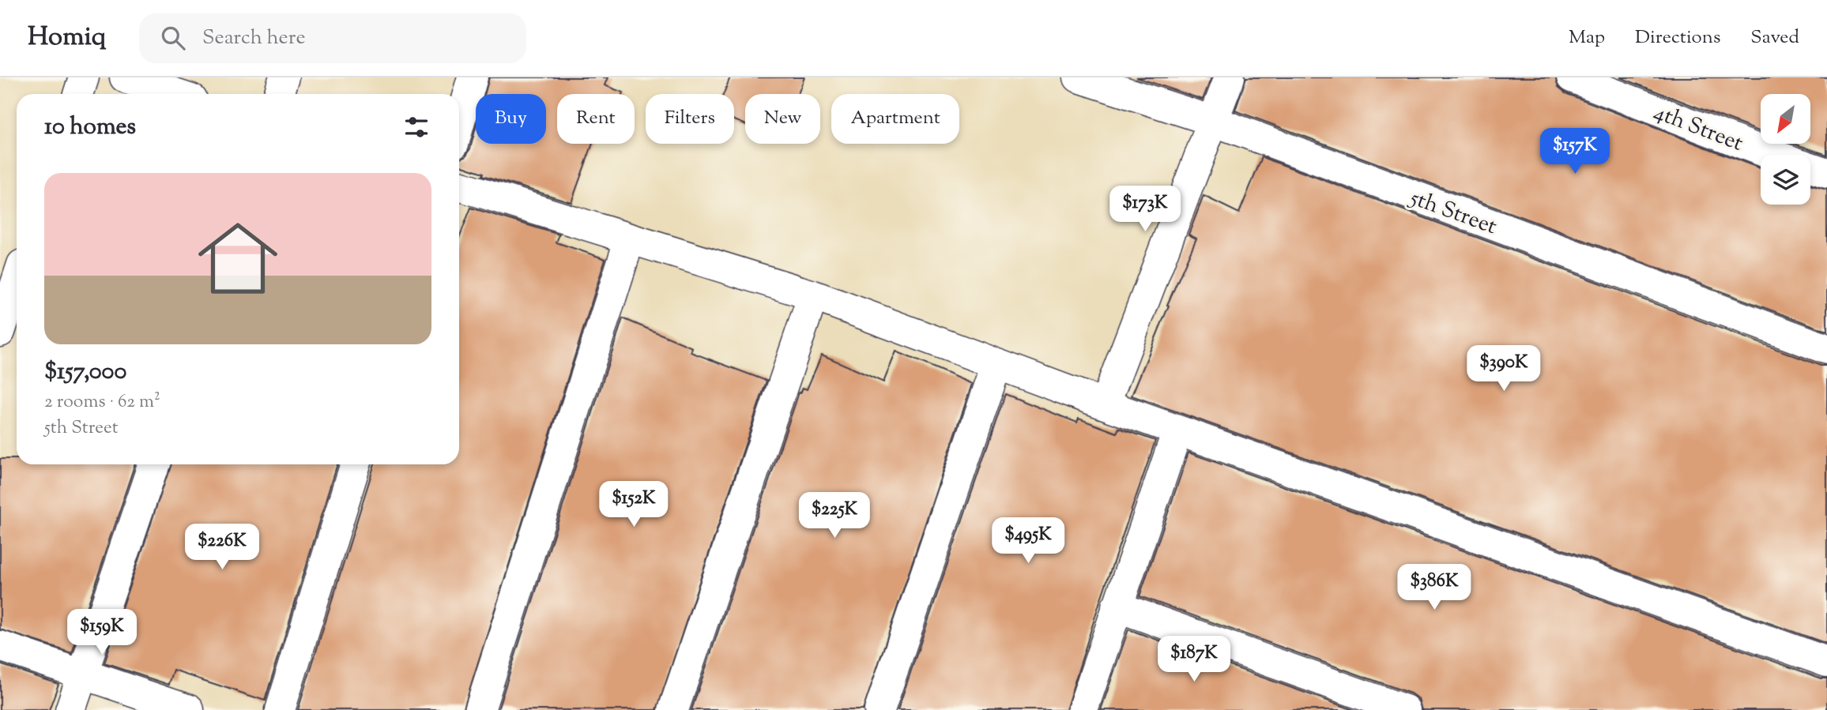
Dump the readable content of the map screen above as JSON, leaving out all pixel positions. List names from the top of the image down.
{
  "streets": {
    "street": ["4th Street", "5th Street"]
  },
  "north": "bottom left",
  "page": {
    "header": "Homiq",
    "search": "Search here",
    "nav": ["Map", "Directions", "Saved"],
    "chip": [
      "Buy",
      "Rent",
      "Filters",
      "New",
      "Apartment"
    ],
    "heading": "10 homes",
    "price": [
      "$157K",
      "$173K",
      "$390K",
      "$152K",
      "$225K",
      "$495K",
      "$226K",
      "$386K",
      "$159K",
      "$187K"
    ],
    "list": [
      {
        "name": "$157,000",
        "note": "2 rooms · 62 m² · 5th Street"
      }
    ]
  }
}
